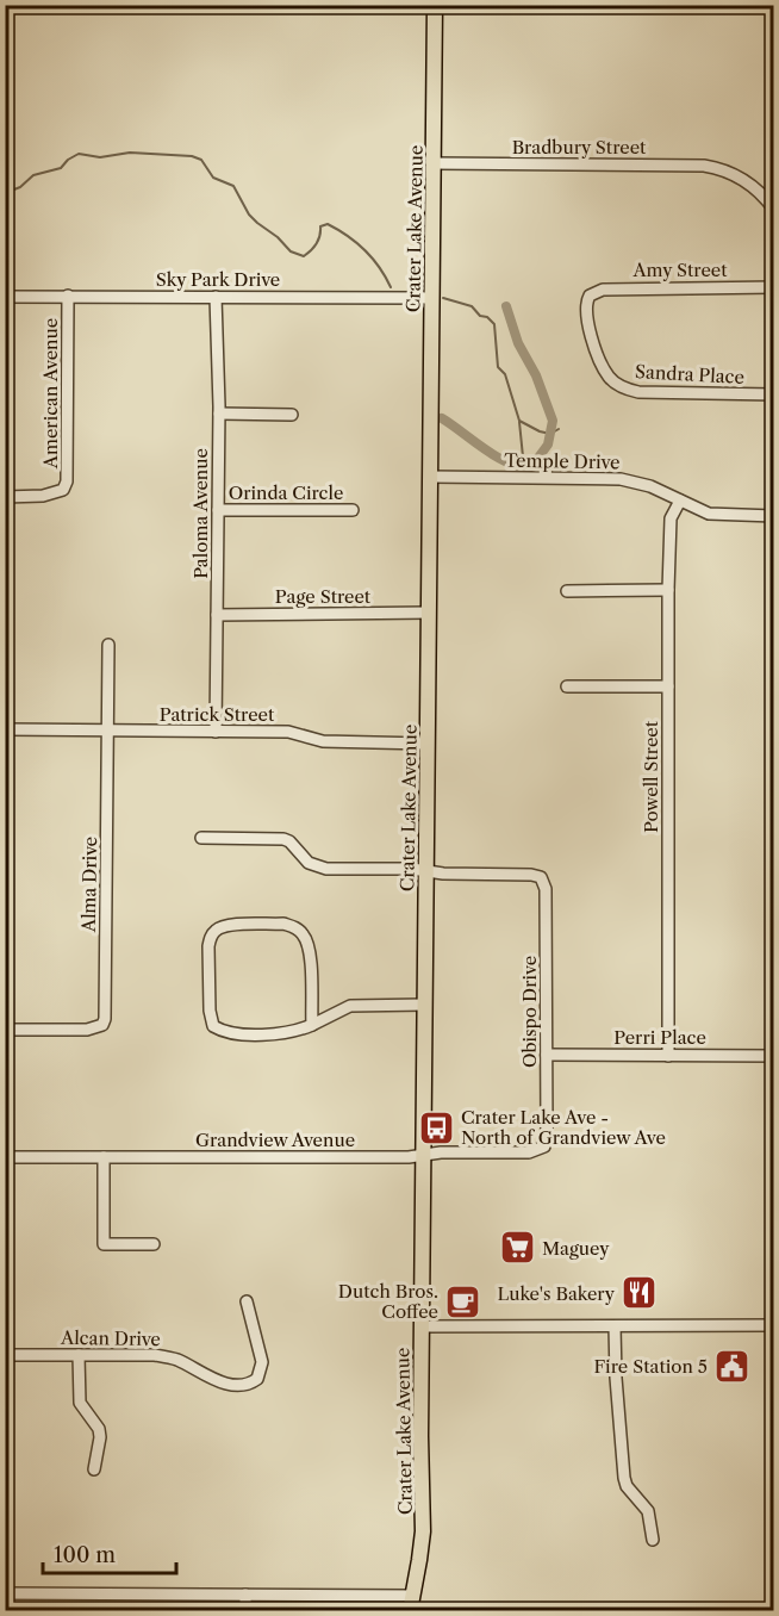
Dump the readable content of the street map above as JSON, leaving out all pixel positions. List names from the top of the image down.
{
  "streets": {
    "main road": ["Crater Lake Avenue"],
    "street": [
      "Bradbury Street",
      "Amy Street",
      "Sky Park Drive",
      "Sandra Place",
      "American Avenue",
      "Temple Drive",
      "Orinda Circle",
      "Paloma Avenue",
      "Page Street",
      "Patrick Street",
      "Powell Street",
      "Alma Drive",
      "Obispo Drive",
      "Perri Place",
      "Grandview Avenue",
      "Alcan Drive"
    ]
  },
  "crossings": [
    ["Bradbury Street", "Crater Lake Avenue"],
    ["Crater Lake Avenue", "Sky Park Drive"],
    ["Crater Lake Avenue", "Temple Drive"],
    ["Crater Lake Avenue", "Page Street"],
    ["Crater Lake Avenue", "Patrick Street"],
    ["Crater Lake Avenue", "Obispo Drive"],
    ["Crater Lake Avenue", "Grandview Avenue"],
    ["Amy Street", "Sandra Place"],
    ["Sky Park Drive", "American Avenue"],
    ["Sky Park Drive", "Paloma Avenue"],
    ["Temple Drive", "Powell Street"],
    ["Orinda Circle", "Paloma Avenue"],
    ["Paloma Avenue", "Page Street"],
    ["Paloma Avenue", "Patrick Street"],
    ["Patrick Street", "Alma Drive"],
    ["Powell Street", "Perri Place"],
    ["Obispo Drive", "Perri Place"],
    ["Obispo Drive", "Grandview Avenue"]
  ],
  "places": {
    "bus stop": ["Crater Lake Ave - North of Grandview Ave"],
    "supermarket": ["Maguey"],
    "restaurant": ["Luke's Bakery"],
    "cafe": ["Dutch Bros. Coffee"],
    "public building": ["Fire Station 5"]
  },
  "scale_bar": "100 m"
}
